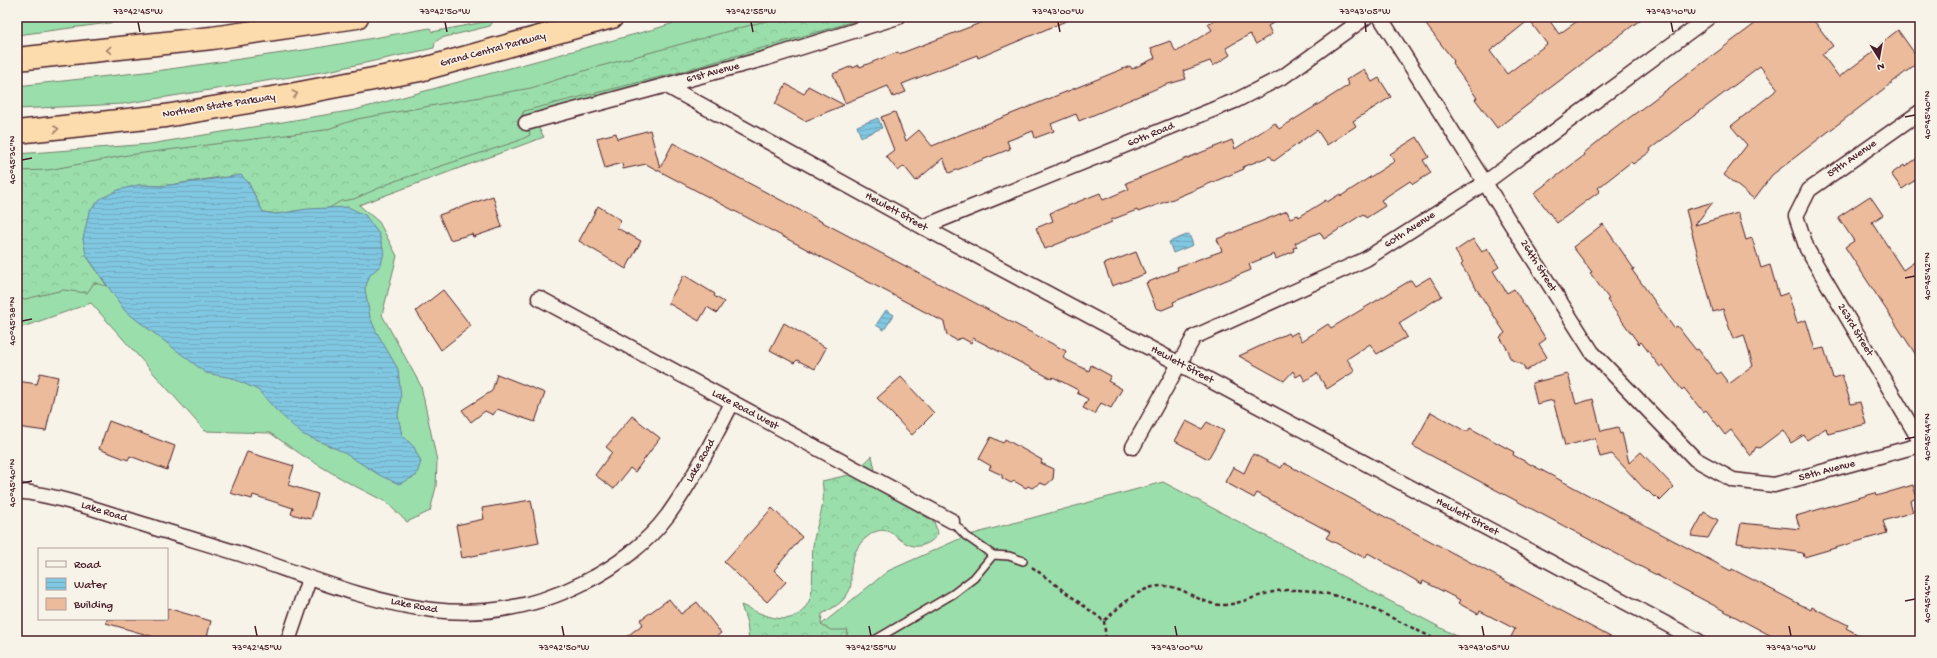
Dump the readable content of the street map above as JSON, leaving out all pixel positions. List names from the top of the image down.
{
  "streets": {
    "highway": ["Grand Central Parkway", "Northern State Parkway"],
    "street": [
      "61st Avenue",
      "60th Road",
      "59th Avenue",
      "Hewlett Street",
      "60th Avenue",
      "264th Street",
      "263rd Street",
      "Lake Road West",
      "Lake Road",
      "58th Avenue"
    ]
  },
  "crossings": [
    ["Grand Central Parkway", "Northern State Parkway"],
    ["61st Avenue", "Hewlett Street"],
    ["60th Road", "Hewlett Street"],
    ["59th Avenue", "263rd Street"],
    ["Hewlett Street", "60th Avenue"],
    ["60th Avenue", "264th Street"],
    ["264th Street", "58th Avenue"],
    ["Lake Road West", "Lake Road"]
  ],
  "legend": ["Road", "Water", "Building"],
  "north": "bottom",
  "coordinates": [
    "73°42'45\"W",
    "73°42'50\"W",
    "73°42'55\"W",
    "73°43'00\"W",
    "73°43'05\"W",
    "73°43'10\"W",
    "40°45'40\"N",
    "40°45'36\"N",
    "40°45'42\"N",
    "40°45'38\"N",
    "40°45'44\"N",
    "40°45'46\"N"
  ]
}
